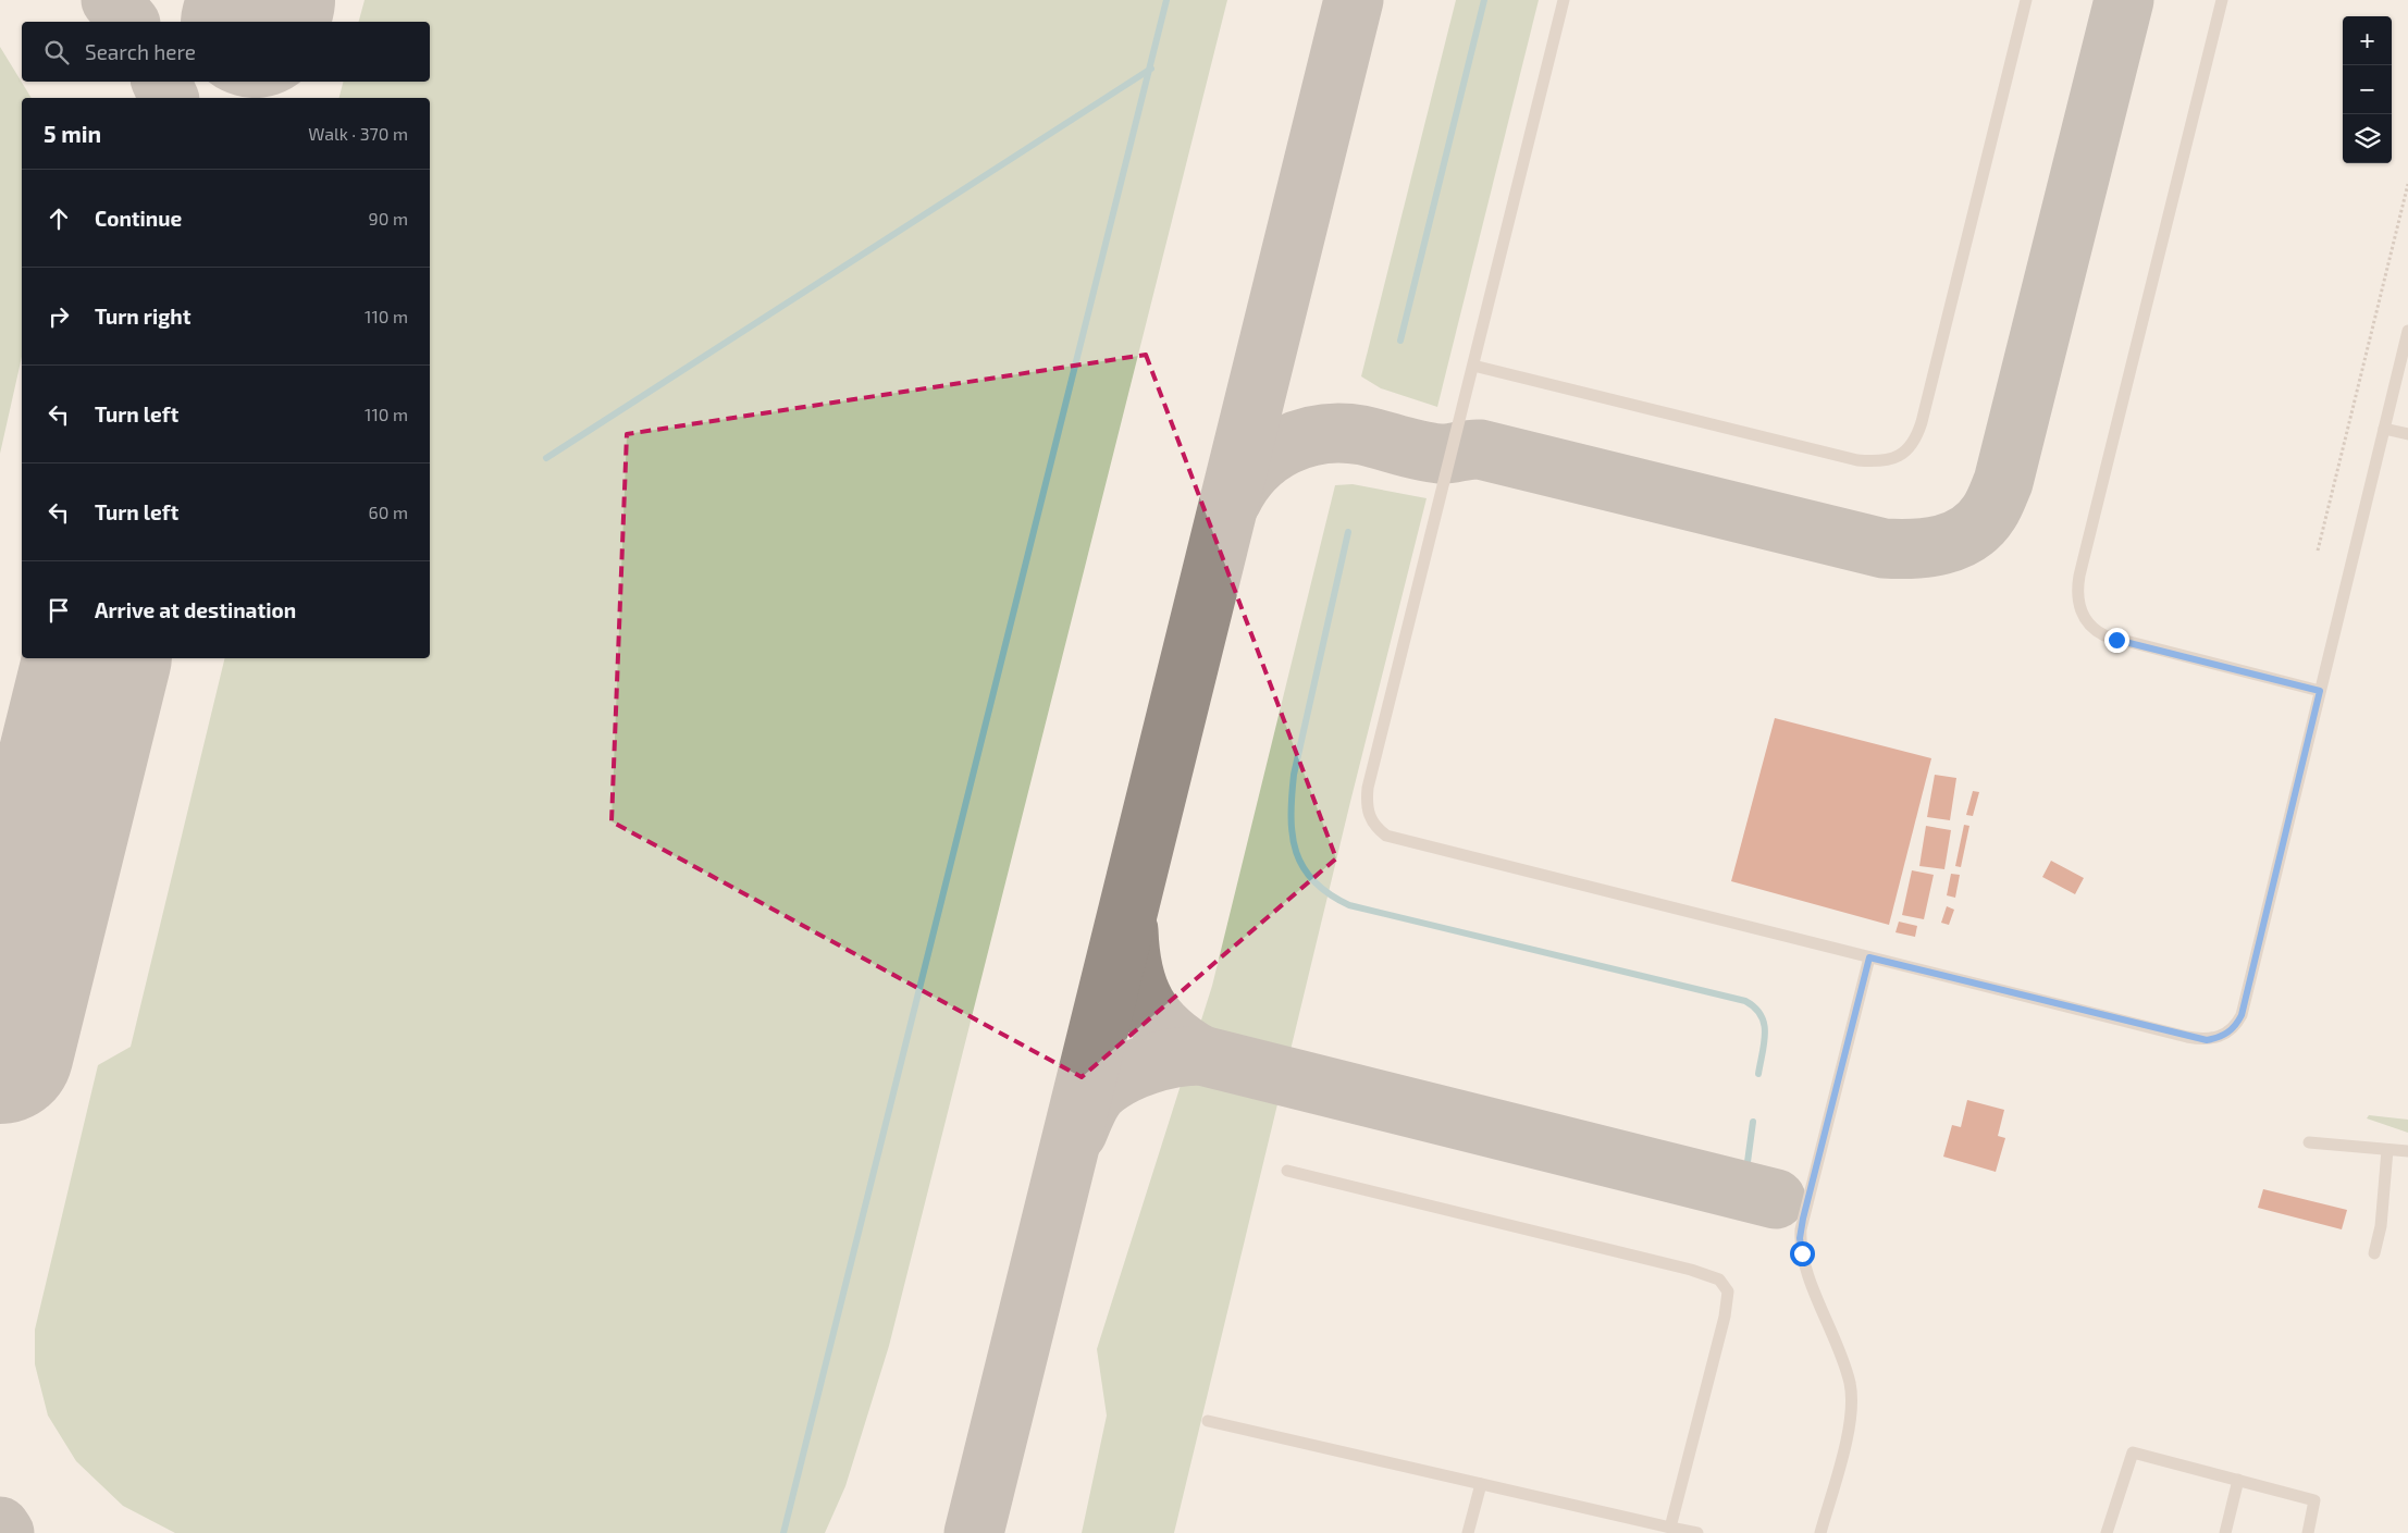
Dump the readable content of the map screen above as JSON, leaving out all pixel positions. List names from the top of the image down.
{
  "page": {
    "map_buttons": ["+", "−"],
    "search": "Search here",
    "heading": ["5 min", "Walk · 370 m"],
    "list": [
      ["Continue", "90 m"],
      ["Turn right", "110 m"],
      ["Turn left", "110 m"],
      ["Turn left", "60 m"],
      "Arrive at destination"
    ]
  }
}
